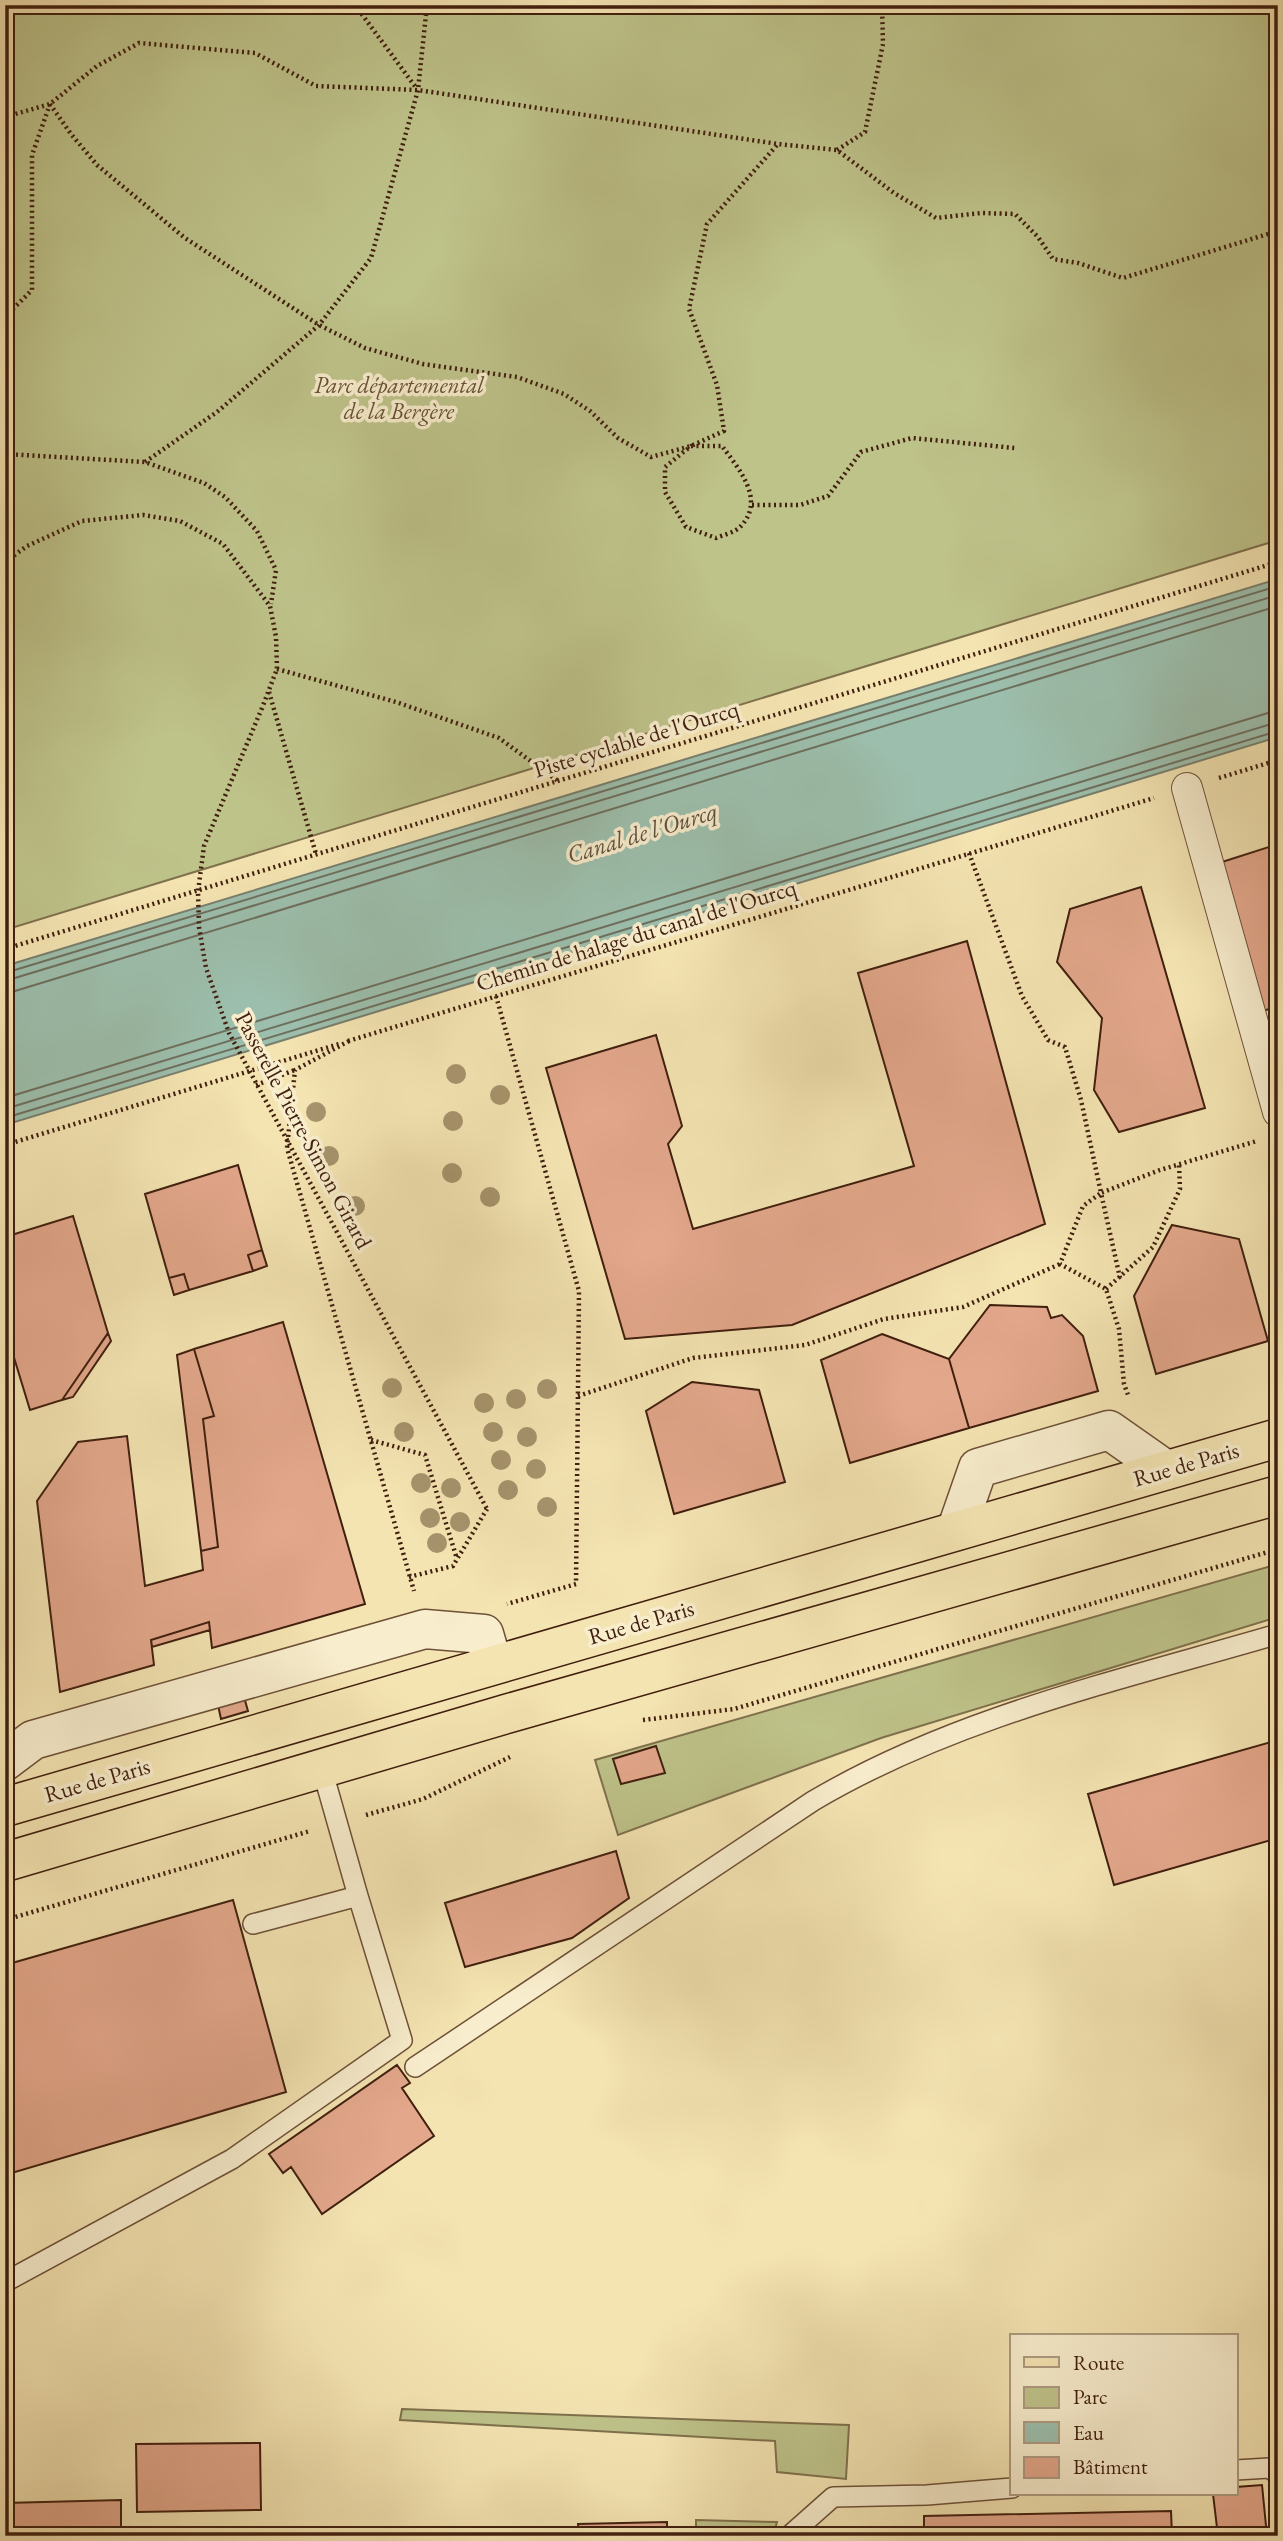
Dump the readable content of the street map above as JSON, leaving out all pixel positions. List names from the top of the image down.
{
  "streets": {
    "main road": ["Rue de Paris"],
    "path": ["Piste cyclable de l'Ourcq", "Chemin de halage du canal de l'Ourcq", "Passerelle Pierre-Simon Girard"]
  },
  "water": ["Canal de l'Ourcq"],
  "parks": ["Parc départemental de la Bergère"],
  "legend": [
    "Route",
    "Parc",
    "Eau",
    "Bâtiment"
  ]
}
